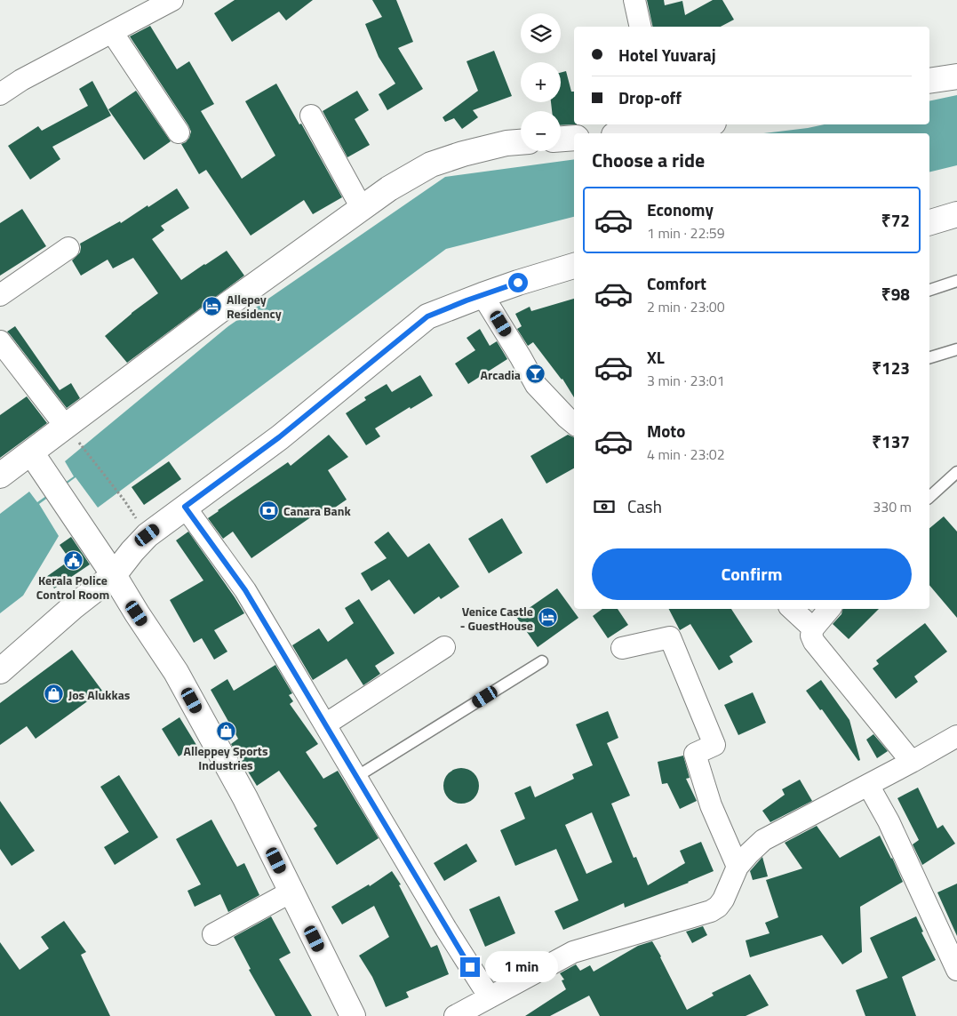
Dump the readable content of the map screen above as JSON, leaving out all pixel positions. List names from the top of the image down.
{
  "places": {
    "hotel": ["Allepey Residency", "Venice Castle - GuestHouse"],
    "bar": ["Arcadia"],
    "bank": ["Canara Bank"],
    "public building": ["Kerala Police Control Room"],
    "shop": ["Jos Alukkas", "Alleppey Sports Industries"]
  },
  "page": {
    "map_buttons": ["+", "−"],
    "banner": ["Hotel Yuvaraj", "Drop-off"],
    "heading": "Choose a ride",
    "list": [
      {
        "name": "Economy",
        "note": "1 min · 22:59",
        "value": "₹72"
      },
      {
        "name": "Comfort",
        "note": "2 min · 23:00",
        "value": "₹98"
      },
      {
        "name": "XL",
        "note": "3 min · 23:01",
        "value": "₹123"
      },
      {
        "name": "Moto",
        "note": "4 min · 23:02",
        "value": "₹137"
      }
    ],
    "pay": ["Cash", "330 m"],
    "buttons": "Confirm",
    "bubble": "1 min"
  }
}
